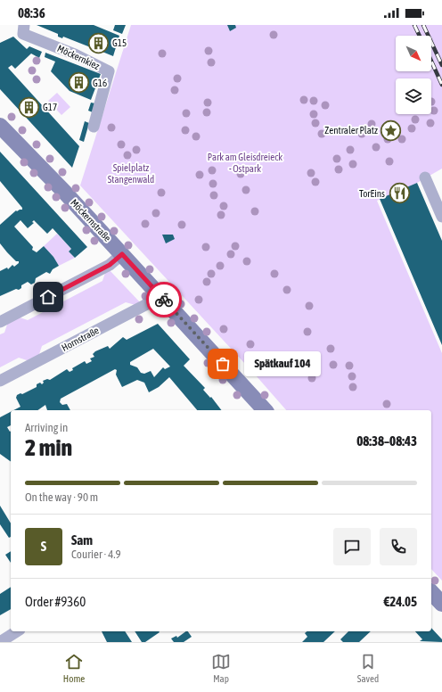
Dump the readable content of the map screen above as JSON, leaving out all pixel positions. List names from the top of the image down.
{
  "streets": {
    "street": ["Möckernkiez", "Möckernstraße", "Hornstraße"]
  },
  "crossings": [
    ["Möckernstraße", "Hornstraße"]
  ],
  "parks": ["Park am Gleisdreieck - Ostpark", "Spielplatz Stangenwald"],
  "places": {
    "building": ["G15", "G16", "G17"],
    "place": ["Zentraler Platz"],
    "restaurant": ["TorEins"],
    "other": ["Spätkauf 104"]
  },
  "north": "bottom right",
  "page": {
    "status": "08:36",
    "bubble": "Spätkauf 104",
    "heading": ["2 min", "Arriving in", "08:38–08:43"],
    "panel": [
      "Sam",
      "Courier · 4.9",
      "Order #9360",
      "€24.05"
    ],
    "bar": "On the way · 90 m",
    "round": "S",
    "tabs": ["Home", "Map", "Saved"]
  }
}
